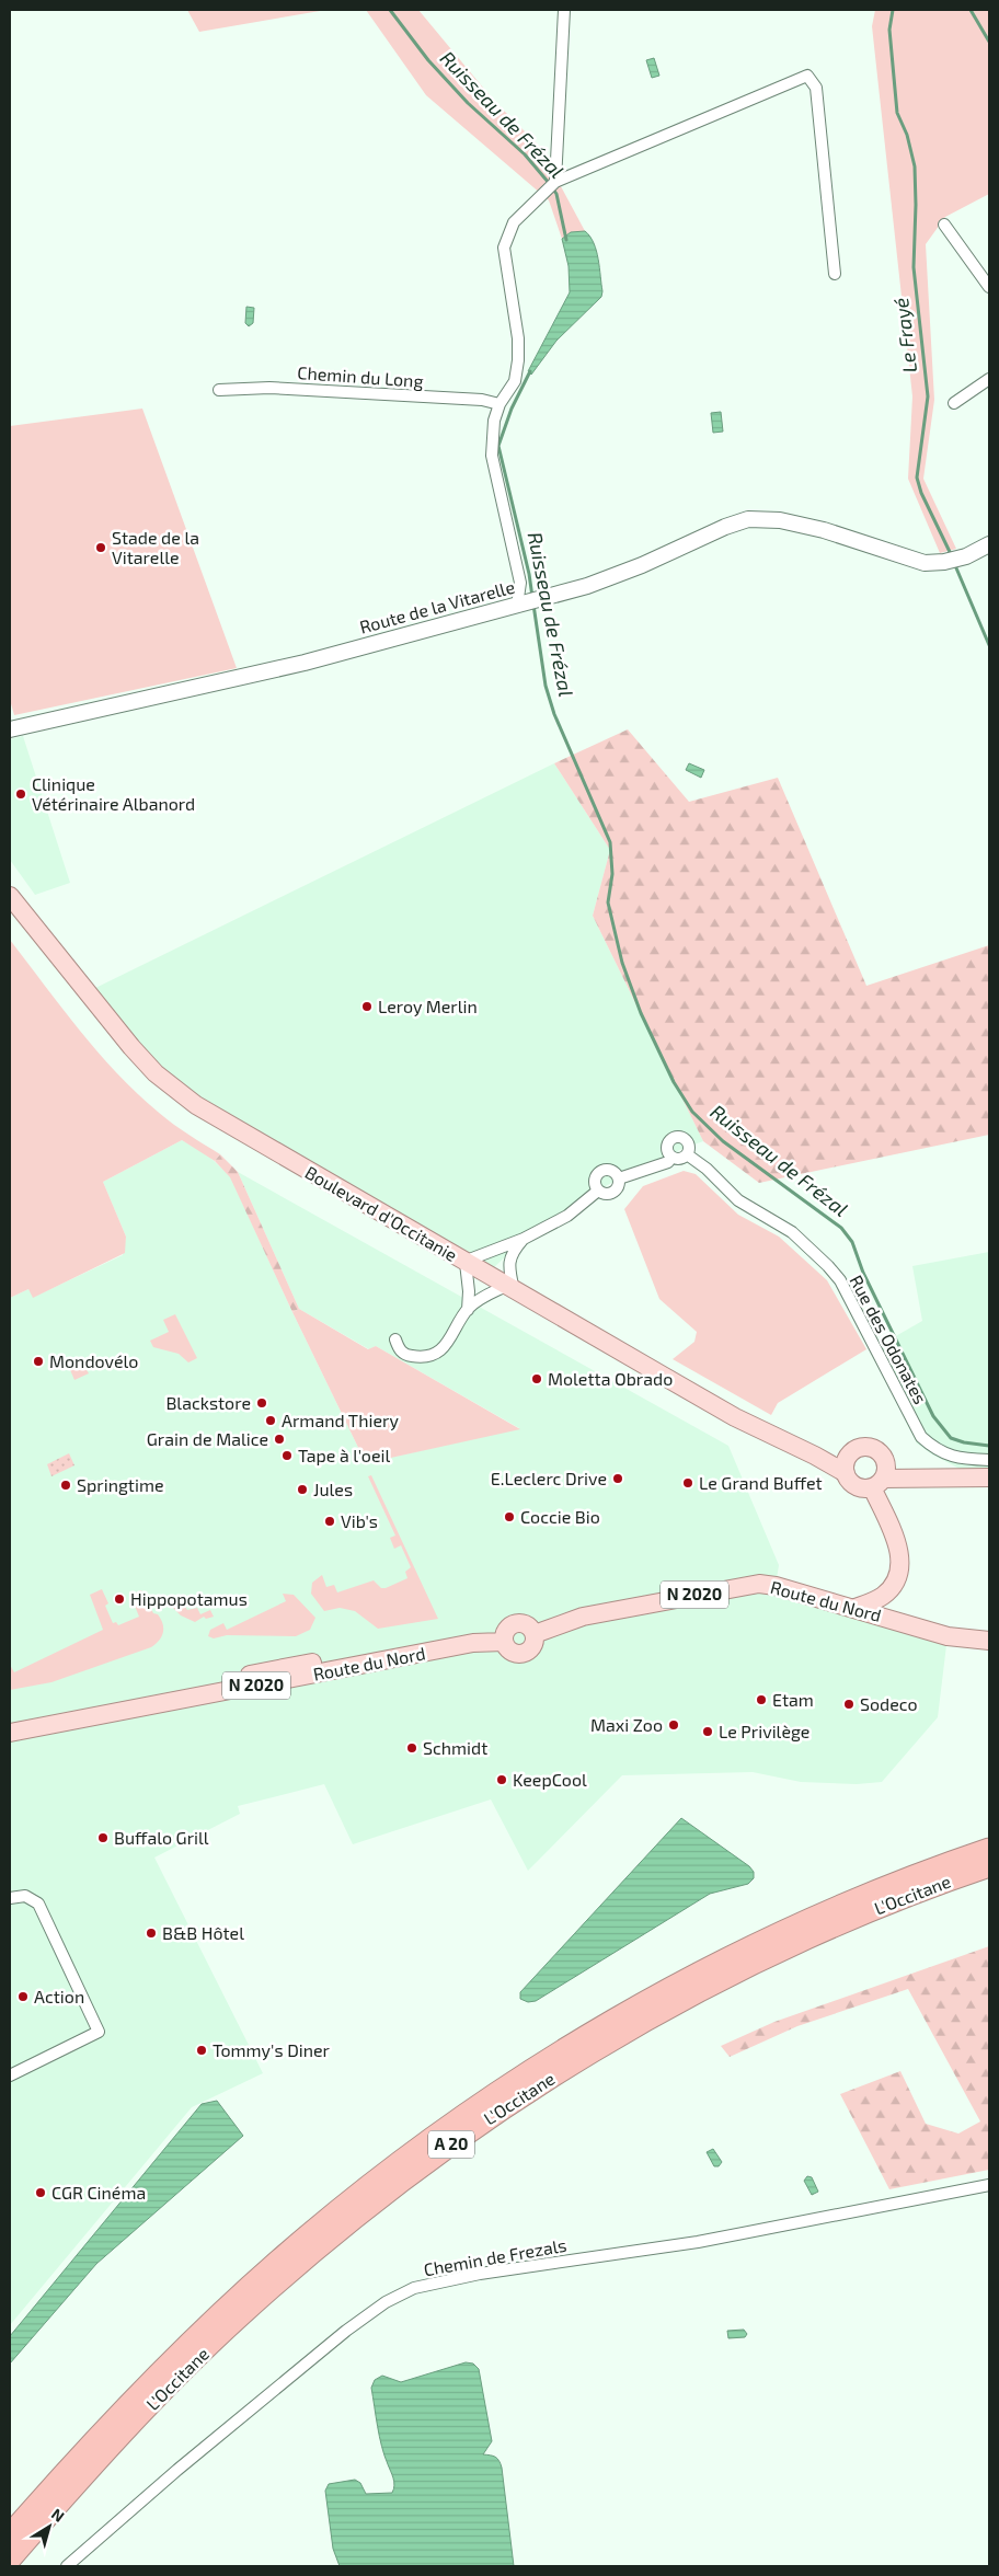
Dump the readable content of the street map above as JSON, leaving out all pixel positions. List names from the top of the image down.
{
  "streets": {
    "highway": ["L'Occitane", "A 20"],
    "main road": ["Boulevard d'Occitanie", "N 2020", "Route du Nord"],
    "street": [
      "Chemin du Long",
      "Route de la Vitarelle",
      "Rue des Odonates",
      "Chemin de Frezals"
    ]
  },
  "water": ["Ruisseau de Frézal", "Le Frayé"],
  "places": [
    "Stade de la Vitarelle",
    "Clinique Vétérinaire Albanord",
    "Leroy Merlin",
    "Mondovélo",
    "Moletta Obrado",
    "Blackstore",
    "Armand Thiery",
    "Grain de Malice",
    "Tape à l'oeil",
    "E.Leclerc Drive",
    "Le Grand Buffet",
    "Springtime",
    "Jules",
    "Coccie Bio",
    "Vib's",
    "Hippopotamus",
    "Etam",
    "Sodeco",
    "Maxi Zoo",
    "Le Privilège",
    "Schmidt",
    "KeepCool",
    "Buffalo Grill",
    "B&B Hôtel",
    "Action",
    "Tommy's Diner",
    "CGR Cinéma"
  ],
  "north": "top right"
}
